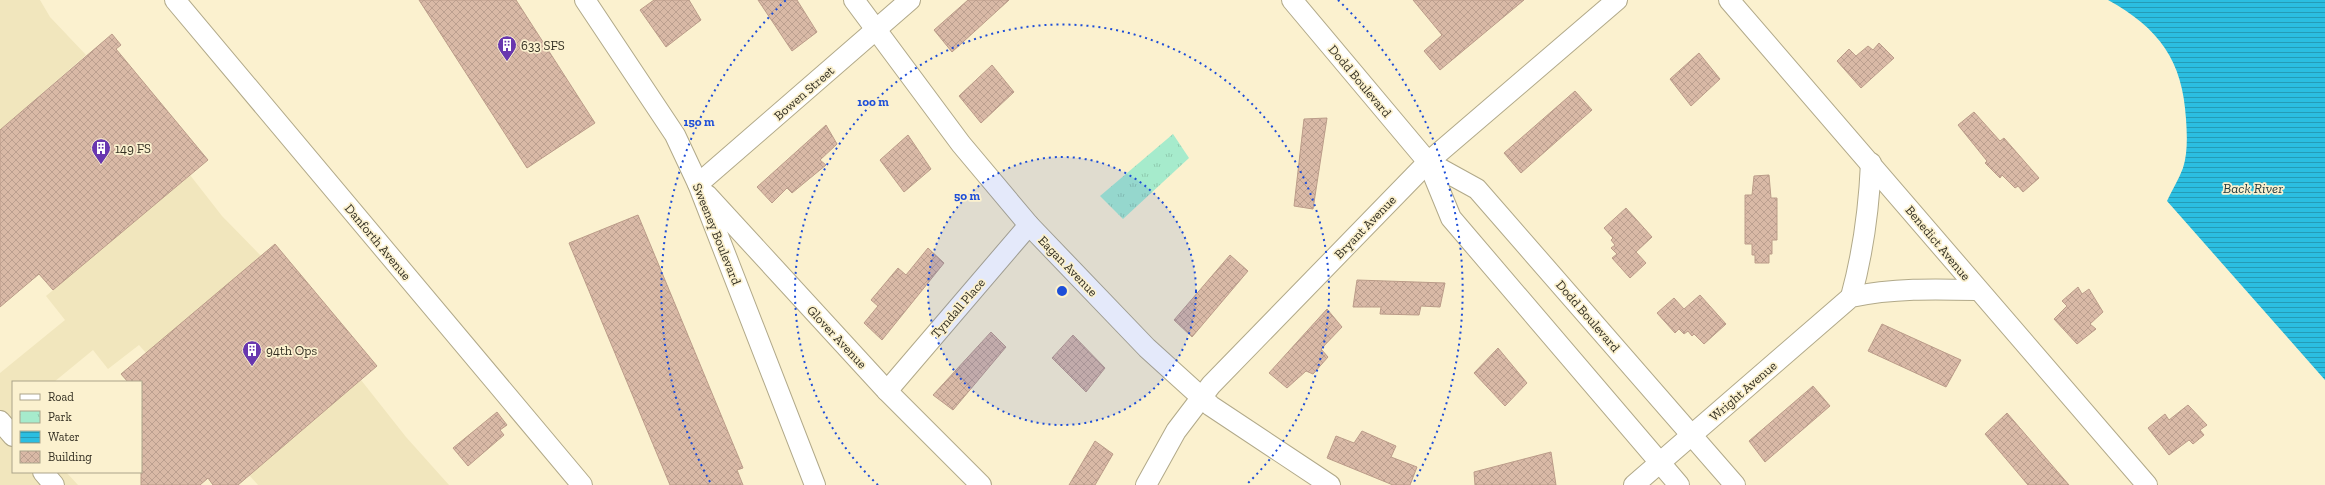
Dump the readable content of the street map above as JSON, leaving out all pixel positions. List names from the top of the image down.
{
  "streets": {
    "street": [
      "Dodd Boulevard",
      "Bowen Street",
      "Bryant Avenue",
      "Sweeney Boulevard",
      "Danforth Avenue",
      "Benedict Avenue",
      "Eagan Avenue",
      "Tyndall Place",
      "Glover Avenue",
      "Wright Avenue"
    ]
  },
  "crossings": [
    ["Dodd Boulevard", "Bryant Avenue"],
    ["Dodd Boulevard", "Wright Avenue"],
    ["Bowen Street", "Sweeney Boulevard"],
    ["Bowen Street", "Eagan Avenue"],
    ["Bowen Street", "Glover Avenue"],
    ["Bryant Avenue", "Eagan Avenue"],
    ["Sweeney Boulevard", "Glover Avenue"],
    ["Benedict Avenue", "Wright Avenue"],
    ["Eagan Avenue", "Tyndall Place"],
    ["Tyndall Place", "Glover Avenue"]
  ],
  "water": ["Back River"],
  "places": {
    "building": ["633 SFS", "149 FS", "94th Ops"]
  },
  "legend": [
    "Road",
    "Park",
    "Water",
    "Building"
  ],
  "rings": ["100 m", "150 m", "50 m"]
}
